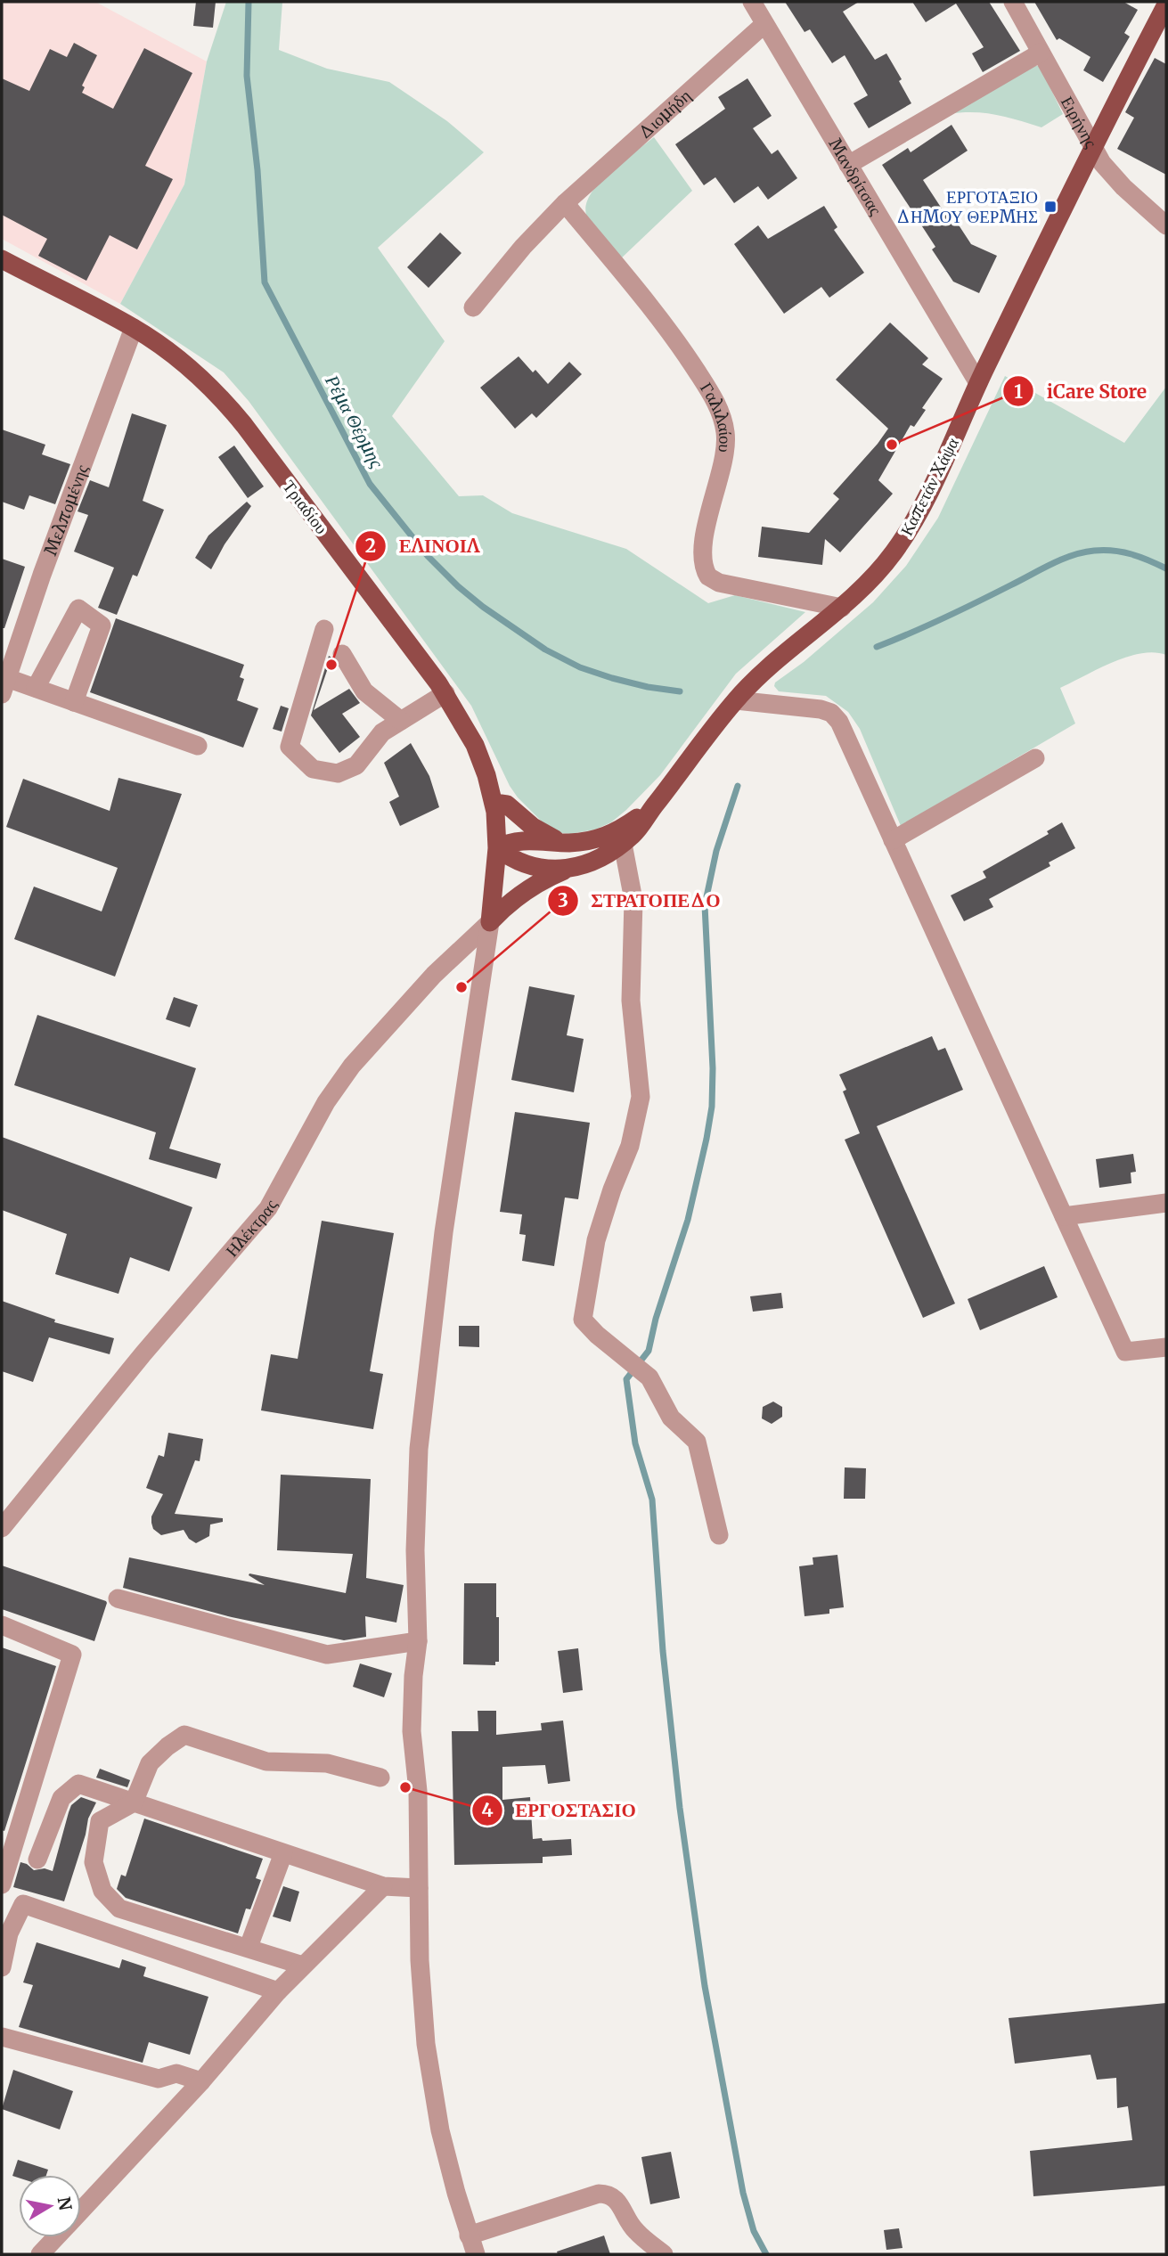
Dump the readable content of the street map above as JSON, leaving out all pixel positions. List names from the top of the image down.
{
  "streets": {
    "main road": ["Καπετάν Χάψα", "Τριαδίου"],
    "street": [
      "Διομήδη",
      "Ειρήνης",
      "Μανδρίτσας",
      "Γαλιλαίου",
      "Μελπομένης",
      "Ηλέκτρας"
    ]
  },
  "crossings": [
    ["Διομήδη", "Μανδρίτσας"],
    ["Διομήδη", "Γαλιλαίου"],
    ["Ειρήνης", "Καπετάν Χάψα"],
    ["Μανδρίτσας", "Καπετάν Χάψα"],
    ["Γαλιλαίου", "Καπετάν Χάψα"],
    ["Καπετάν Χάψα", "Τριαδίου"],
    ["Τριαδίου", "Μελπομένης"],
    ["Τριαδίου", "Ηλέκτρας"]
  ],
  "water": ["Ρέμα Θέρμης"],
  "places": {
    "transit": ["ΕΡΓΟΤΑΞΙΟ ΔΗΜΟΥ ΘΕΡΜΗΣ"],
    "other": [
      "iCare Store",
      "ΕΛΙΝΟΙΛ",
      "ΣΤΡΑΤΟΠΕΔΟ",
      "ΕΡΓΟΣΤΑΣΙΟ"
    ]
  },
  "north": "right"
}
